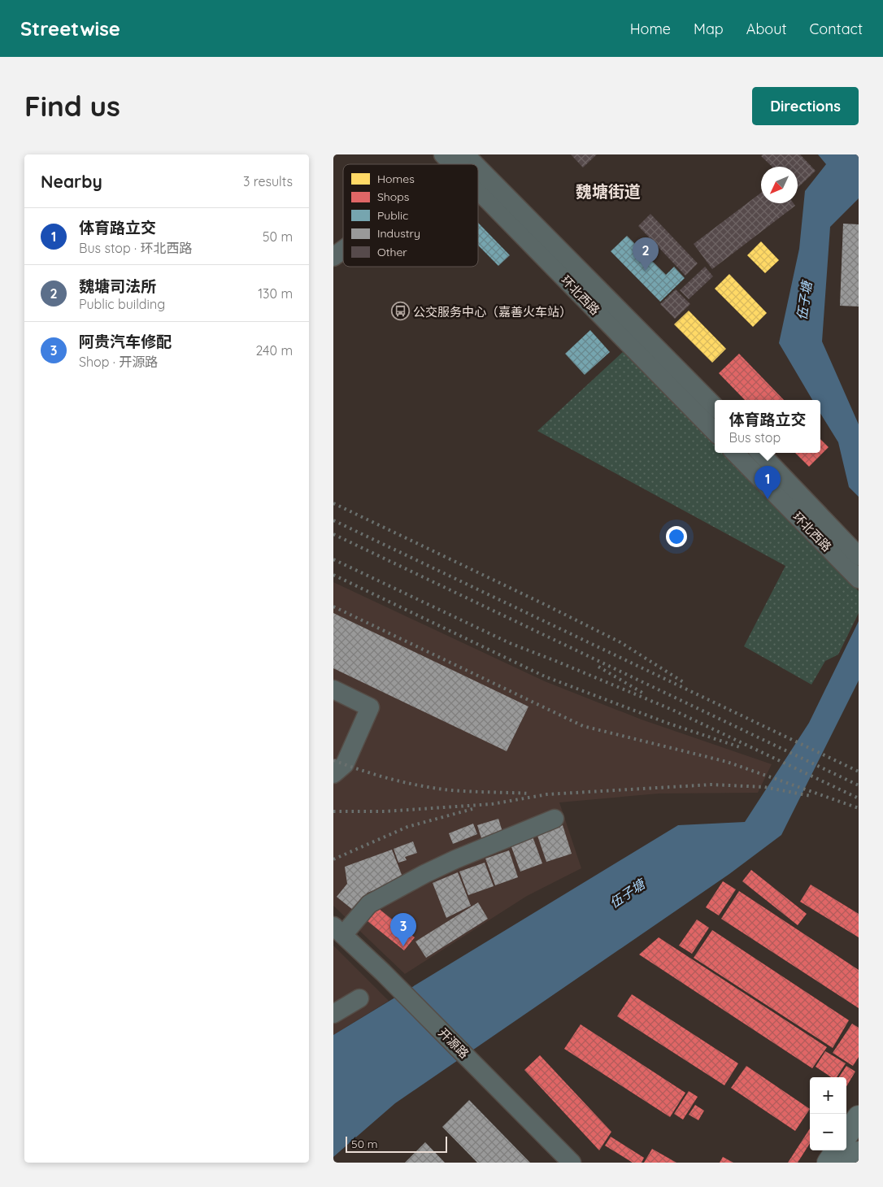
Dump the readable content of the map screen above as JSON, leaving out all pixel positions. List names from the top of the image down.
{
  "streets": {
    "street": ["环北西路", "开源路"]
  },
  "districts": ["魏塘街道"],
  "water": ["伍子塘"],
  "places": {
    "bus stop": ["公交服务中心（嘉善火车站）"]
  },
  "legend": [
    "Homes",
    "Shops",
    "Public",
    "Industry",
    "Other"
  ],
  "scale_bar": "50 m",
  "north": "bottom left",
  "page": {
    "header": "Streetwise",
    "nav": [
      "Home",
      "Map",
      "About",
      "Contact"
    ],
    "buttons": "Directions",
    "title": "Find us",
    "heading": ["Nearby", "3 results"],
    "list": [
      {
        "mark": "1",
        "name": "体育路立交",
        "note": "Bus stop · 环北西路",
        "value": "50 m"
      },
      {
        "mark": "2",
        "name": "魏塘司法所",
        "note": "Public building",
        "value": "130 m"
      },
      {
        "mark": "3",
        "name": "阿贵汽车修配",
        "note": "Shop · 开源路",
        "value": "240 m"
      }
    ],
    "pins": ["2", "1", "3"],
    "popup": ["体育路立交", "Bus stop"],
    "map_buttons": ["+", "−"],
    "scale": "50 m"
  }
}
